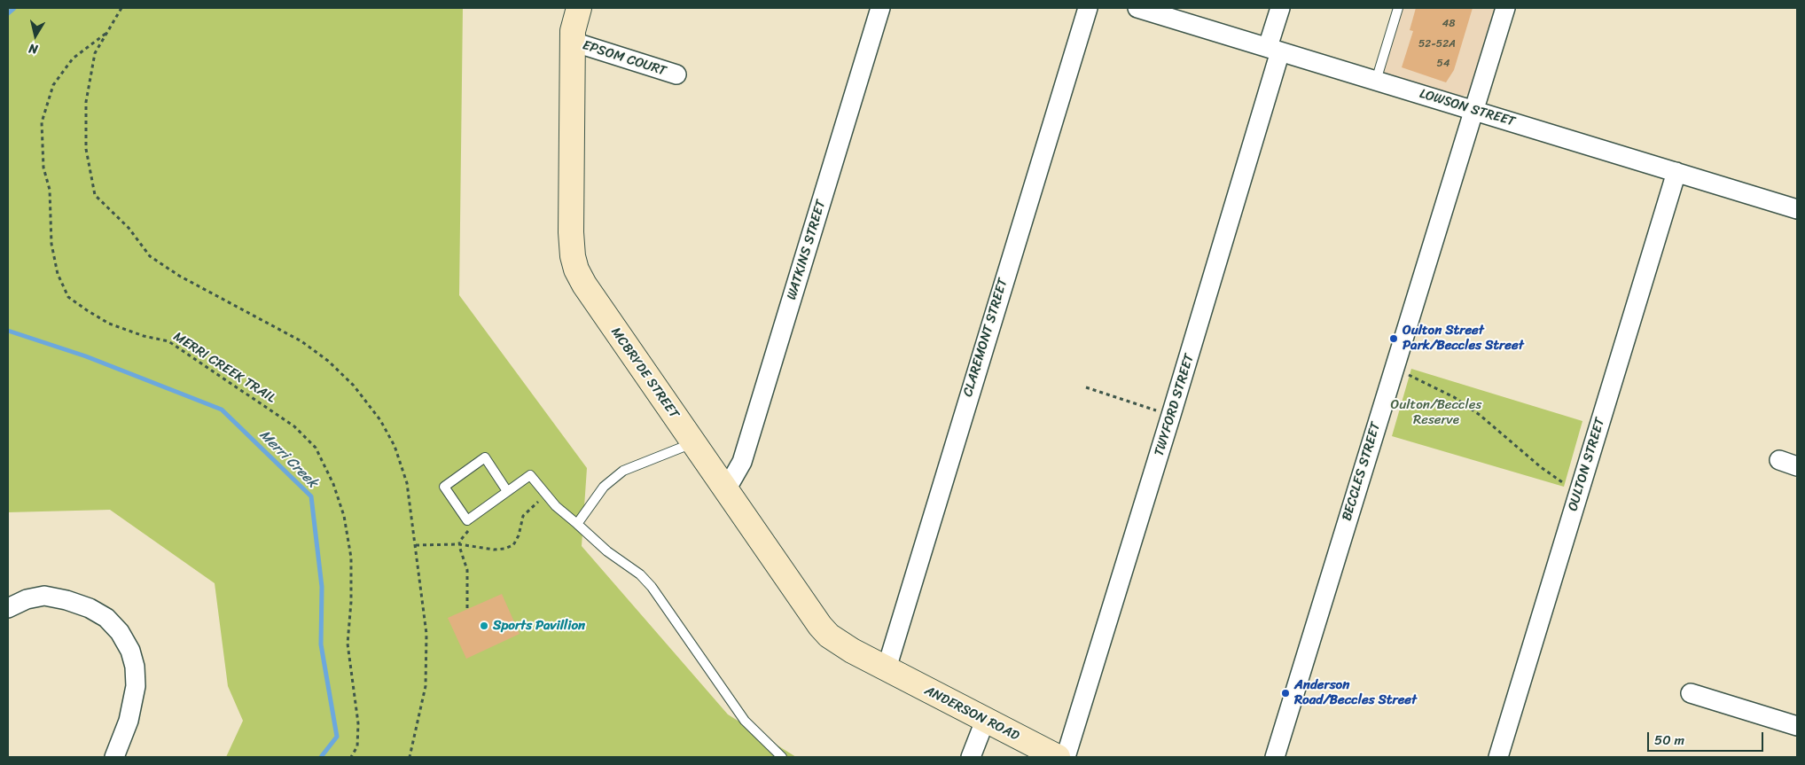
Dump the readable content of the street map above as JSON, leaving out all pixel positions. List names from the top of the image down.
{
  "streets": {
    "street": [
      "EPSOM COURT",
      "LOWSON STREET",
      "WATKINS STREET",
      "CLAREMONT STREET",
      "MCBRYDE STREET",
      "TWYFORD STREET",
      "OULTON STREET",
      "BECCLES STREET",
      "ANDERSON ROAD"
    ],
    "path": ["MERRI CREEK TRAIL"]
  },
  "crossings": [
    ["EPSOM COURT", "MCBRYDE STREET"],
    ["LOWSON STREET", "TWYFORD STREET"],
    ["LOWSON STREET", "OULTON STREET"],
    ["LOWSON STREET", "BECCLES STREET"],
    ["WATKINS STREET", "MCBRYDE STREET"],
    ["CLAREMONT STREET", "MCBRYDE STREET"],
    ["CLAREMONT STREET", "ANDERSON ROAD"],
    ["MCBRYDE STREET", "ANDERSON ROAD"]
  ],
  "water": ["Merri Creek"],
  "parks": ["Oulton/Beccles Reserve"],
  "places": ["Oulton Street Park/Beccles Street", "Sports Pavillion", "Anderson Road/Beccles Street"],
  "house_numbers": ["48", "52-52A", "54"],
  "scale_bar": "50 m",
  "north": "bottom"
}
